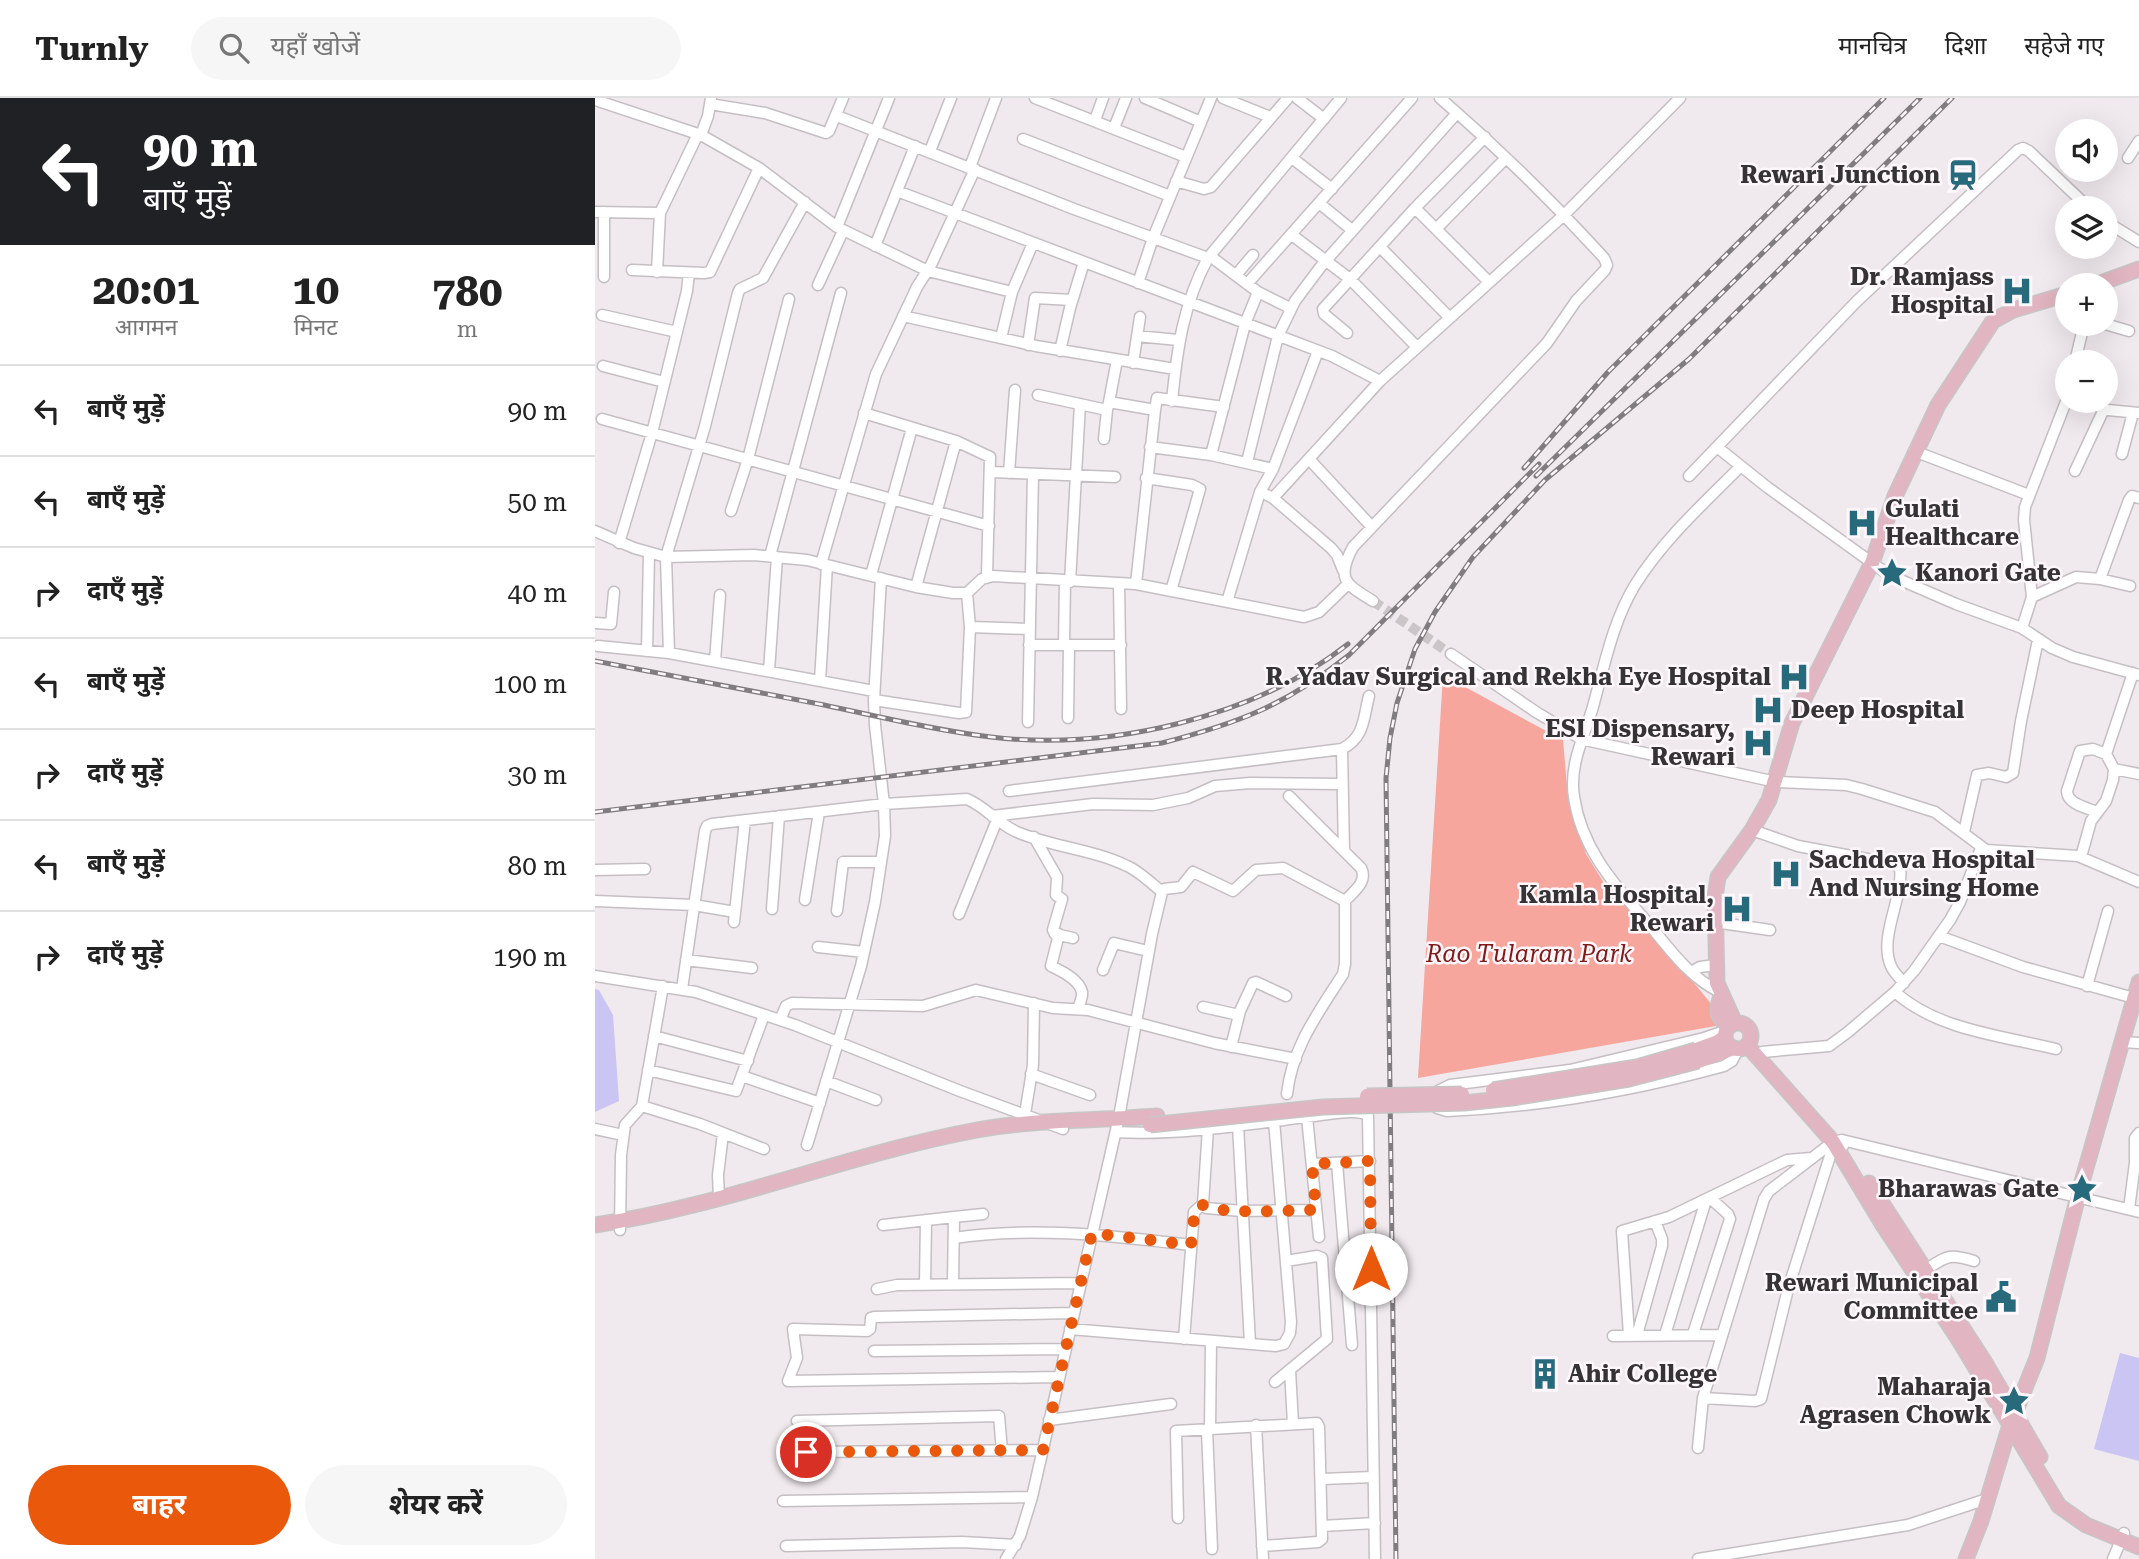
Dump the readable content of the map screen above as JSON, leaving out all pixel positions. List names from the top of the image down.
{
  "parks": ["Rao Tularam Park"],
  "places": {
    "station": ["Rewari Junction"],
    "hospital": [
      "Dr. Ramjass Hospital",
      "Gulati Healthcare",
      "R. Yadav Surgical and Rekha Eye Hospital",
      "Deep Hospital",
      "ESI Dispensary, Rewari",
      "Sachdeva Hospital And Nursing Home",
      "Kamla Hospital, Rewari"
    ],
    "place": ["Kanori Gate", "Bharawas Gate", "Maharaja Agrasen Chowk"],
    "public building": ["Rewari Municipal Committee"],
    "building": ["Ahir College"]
  },
  "page": {
    "header": "Turnly",
    "search": "यहाँ खोजें",
    "nav": ["मानचित्र", "दिशा", "सहेजे गए"],
    "turn": ["90 m", "बाएँ मुड़ें"],
    "map_buttons": ["+", "−"],
    "eta": [
      "20:01",
      "आगमन",
      "10",
      "मिनट",
      "780",
      "m"
    ],
    "list": [
      {
        "name": "बाएँ मुड़ें",
        "value": "90 m"
      },
      {
        "name": "बाएँ मुड़ें",
        "value": "50 m"
      },
      {
        "name": "दाएँ मुड़ें",
        "value": "40 m"
      },
      {
        "name": "बाएँ मुड़ें",
        "value": "100 m"
      },
      {
        "name": "दाएँ मुड़ें",
        "value": "30 m"
      },
      {
        "name": "बाएँ मुड़ें",
        "value": "80 m"
      },
      {
        "name": "दाएँ मुड़ें",
        "value": "190 m"
      }
    ],
    "buttons": ["बाहर", "शेयर करें"]
  }
}
